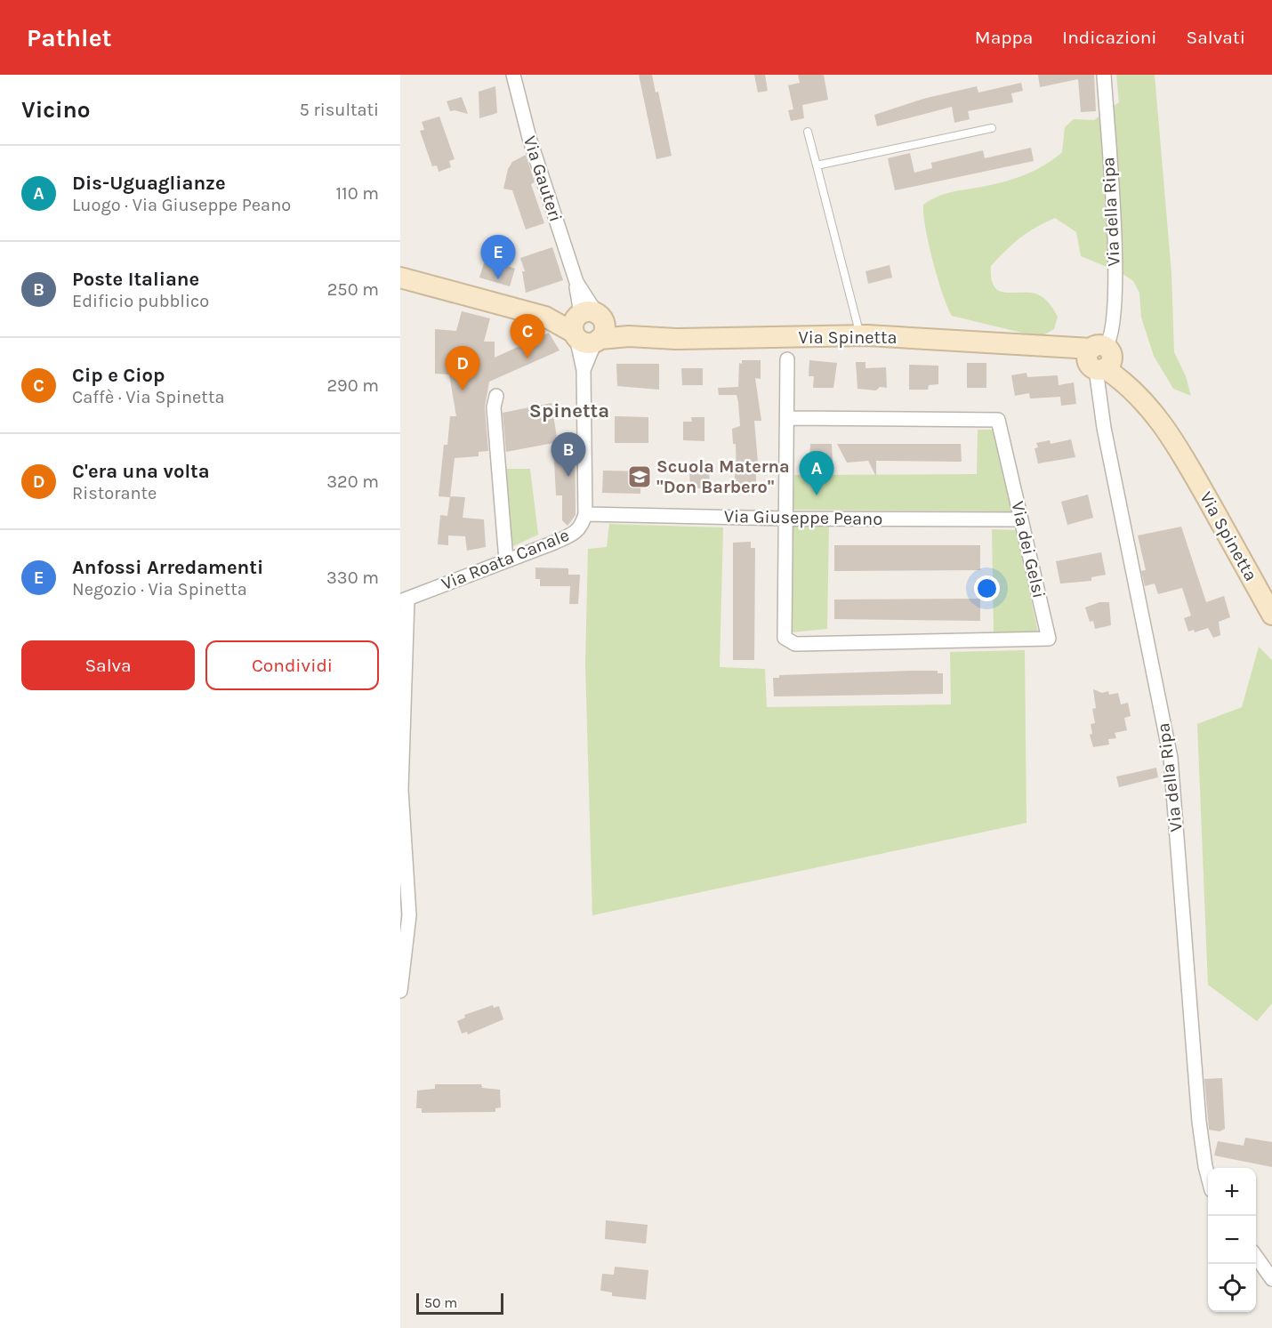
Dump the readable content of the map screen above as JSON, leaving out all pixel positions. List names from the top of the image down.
{
  "streets": {
    "main road": ["Via Spinetta"],
    "street": [
      "Via Gauteri",
      "Via della Ripa",
      "Via Giuseppe Peano",
      "Via dei Gelsi",
      "Via Roata Canale"
    ]
  },
  "crossings": [
    ["Via Gauteri", "Via Spinetta"],
    ["Via Gauteri", "Via Roata Canale"],
    ["Via della Ripa", "Via Spinetta"],
    ["Via Spinetta", "Via Roata Canale"],
    ["Via Giuseppe Peano", "Via dei Gelsi"],
    ["Via Giuseppe Peano", "Via Roata Canale"]
  ],
  "districts": ["Spinetta"],
  "places": {
    "school or university": ["Scuola Materna \"Don Barbero\""]
  },
  "scale_bar": "50 m",
  "page": {
    "header": "Pathlet",
    "nav": ["Mappa", "Indicazioni", "Salvati"],
    "heading": ["Vicino", "5 risultati"],
    "list": [
      {
        "mark": "A",
        "name": "Dis-Uguaglianze",
        "note": "Luogo · Via Giuseppe Peano",
        "value": "110 m"
      },
      {
        "mark": "B",
        "name": "Poste Italiane",
        "note": "Edificio pubblico",
        "value": "250 m"
      },
      {
        "mark": "C",
        "name": "Cip e Ciop",
        "note": "Caffè · Via Spinetta",
        "value": "290 m"
      },
      {
        "mark": "D",
        "name": "C'era una volta",
        "note": "Ristorante",
        "value": "320 m"
      },
      {
        "mark": "E",
        "name": "Anfossi Arredamenti",
        "note": "Negozio · Via Spinetta",
        "value": "330 m"
      }
    ],
    "pins": [
      "E",
      "C",
      "D",
      "B",
      "A"
    ],
    "buttons": ["Salva", "Condividi"],
    "map_buttons": ["+", "−"],
    "scale": "50 m"
  }
}
